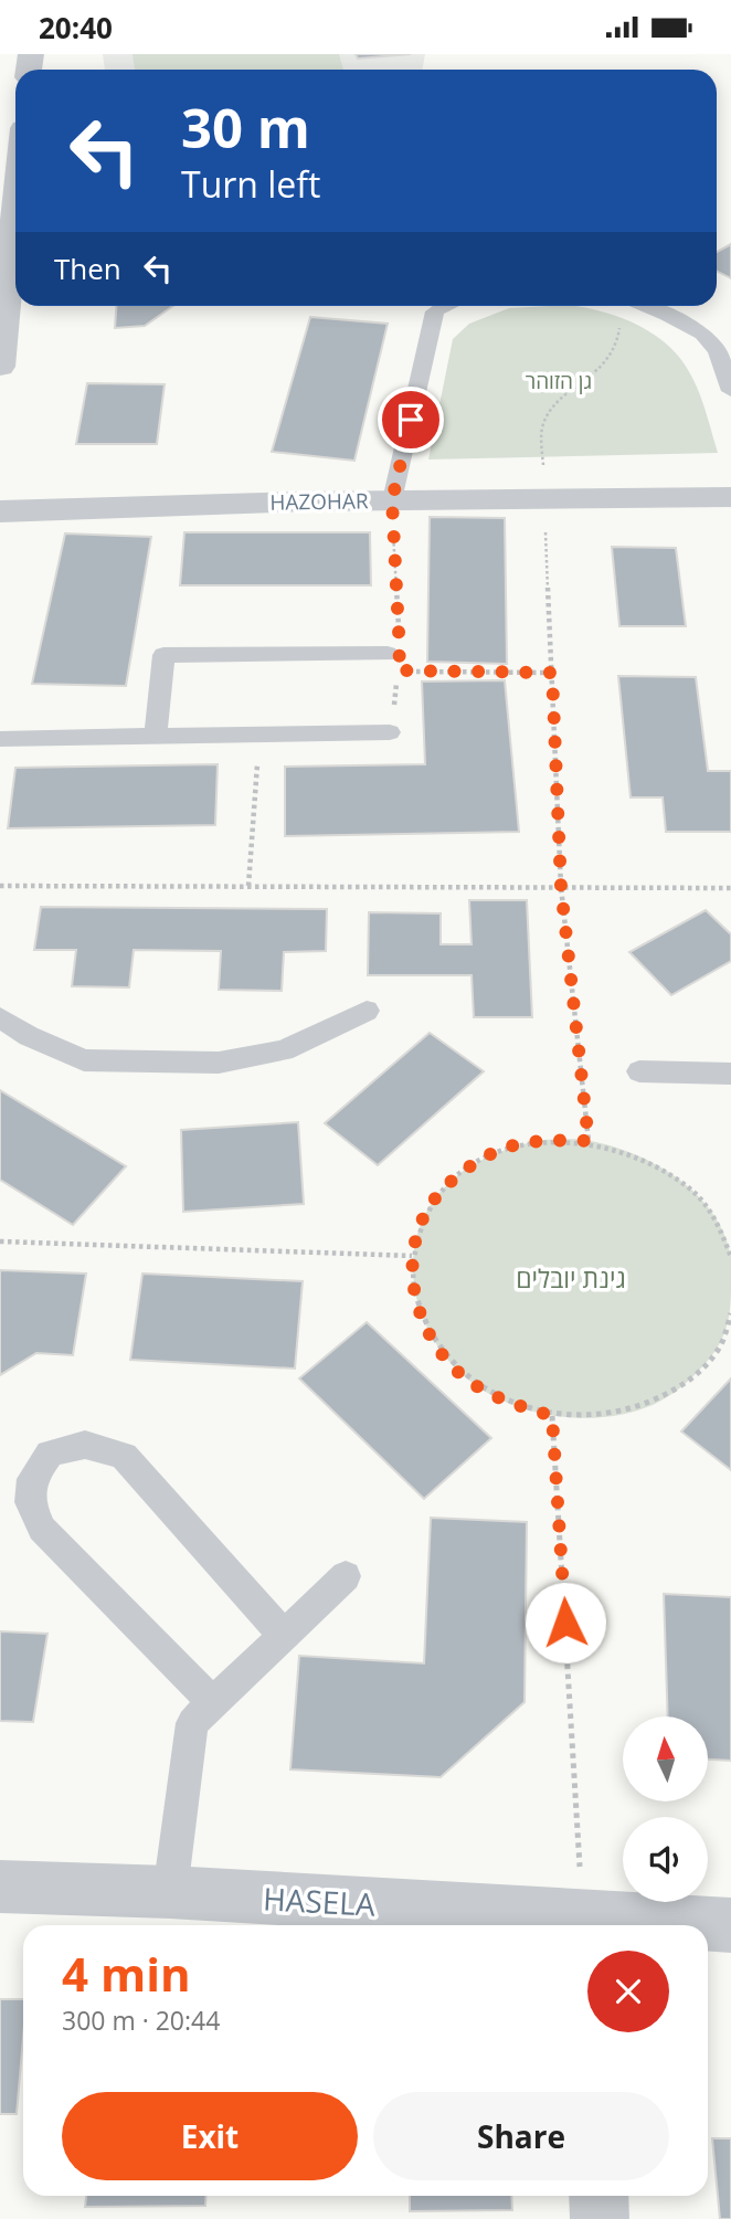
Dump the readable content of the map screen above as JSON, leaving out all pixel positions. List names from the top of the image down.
{
  "streets": {
    "street": ["HAZOHAR", "HASELA"]
  },
  "parks": ["גן הזוהר", "גינת יובלים"],
  "north": "top",
  "page": {
    "status": "20:40",
    "turn": ["30 m", "Turn left"],
    "then": "Then",
    "heading": ["4 min", "300 m · 20:44"],
    "buttons": ["Exit", "Share"]
  }
}
